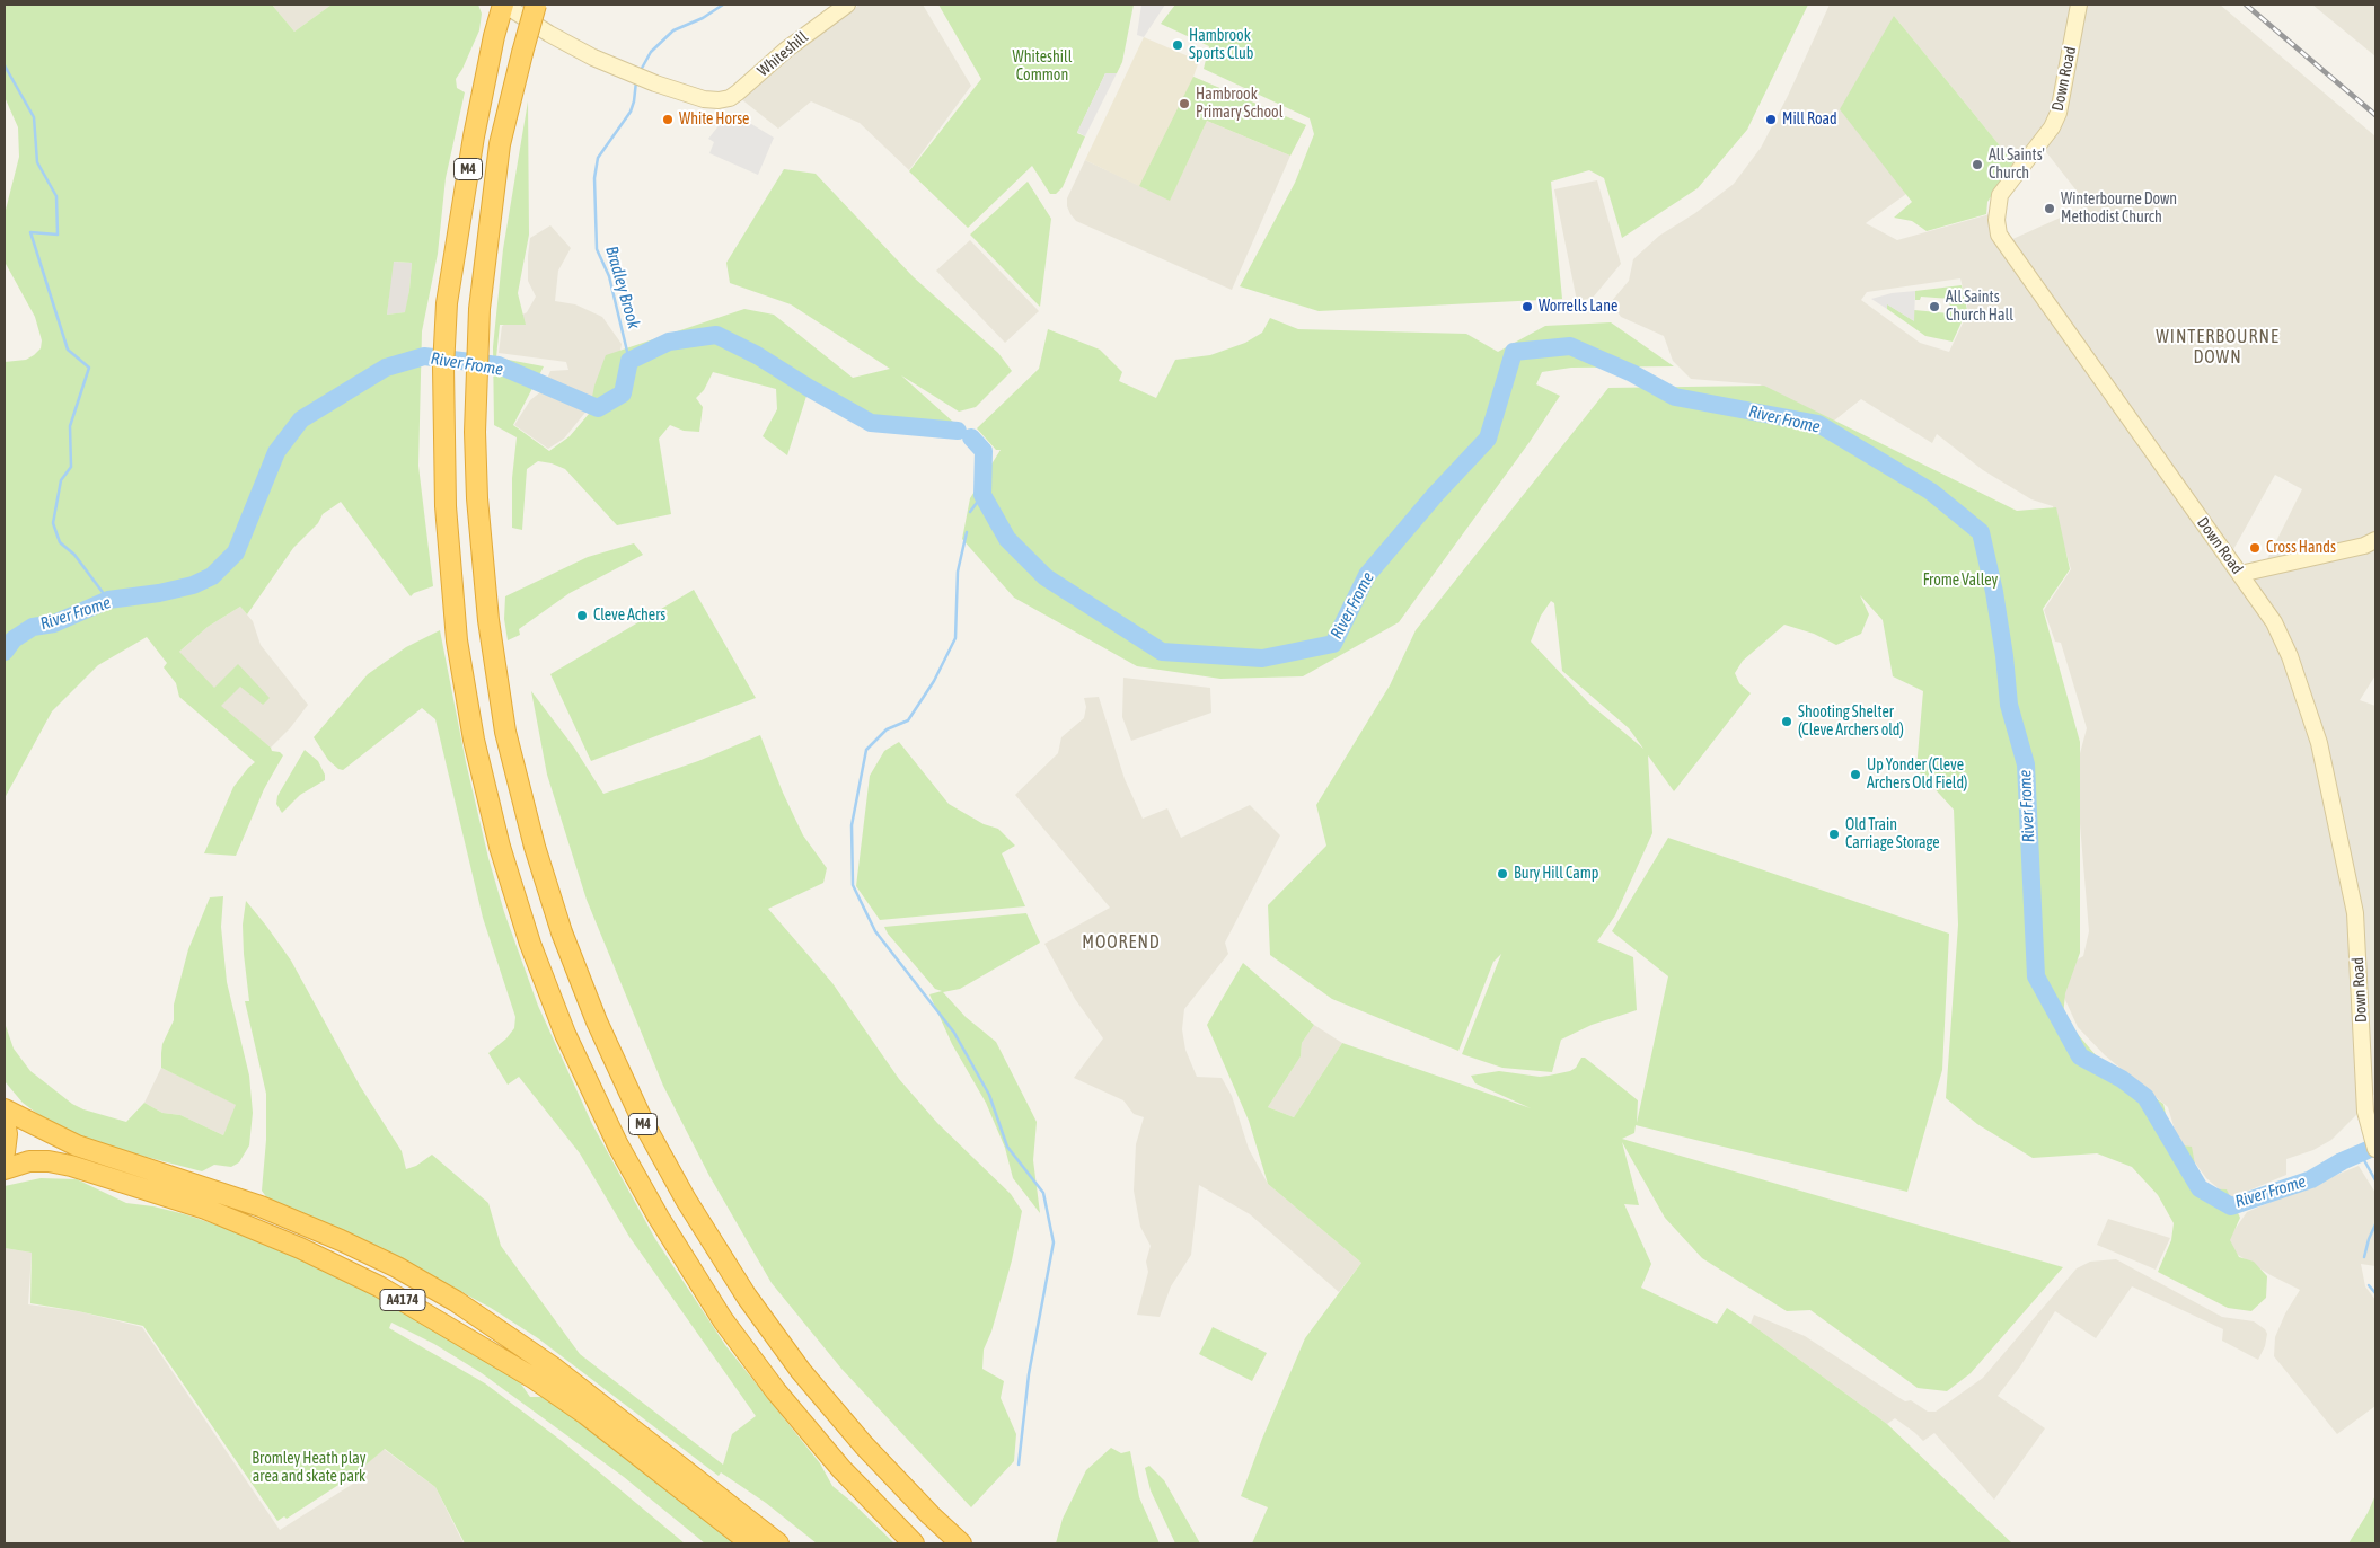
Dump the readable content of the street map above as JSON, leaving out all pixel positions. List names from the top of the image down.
{
  "streets": {
    "highway": ["M4", "A4174"],
    "street": ["Whiteshill", "Down Road"]
  },
  "crossings": [
    ["Whiteshill", "M4"]
  ],
  "districts": ["WINTERBOURNE DOWN", "MOOREND"],
  "water": ["Bradley Brook", "River Frome"],
  "parks": ["Whiteshill Common", "Frome Valley", "Bromley Heath play area and skate park"],
  "places": [
    "Hambrook Sports Club",
    "Hambrook Primary School",
    "White Horse",
    "Mill Road",
    "All Saints' Church",
    "Winterbourne Down Methodist Church",
    "Worrells Lane",
    "All Saints Church Hall",
    "Cross Hands",
    "Cleve Achers",
    "Shooting Shelter (Cleve Archers old)",
    "Up Yonder (Cleve Archers Old Field)",
    "Old Train Carriage Storage",
    "Bury Hill Camp"
  ]
}
